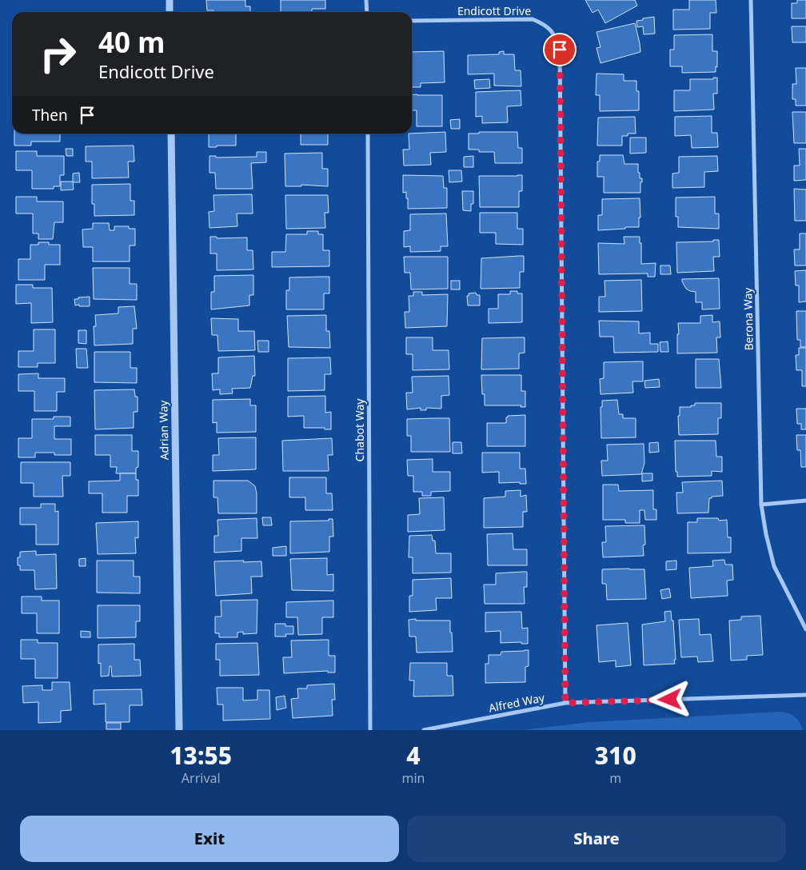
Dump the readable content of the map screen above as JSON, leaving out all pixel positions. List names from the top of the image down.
{
  "streets": {
    "street": [
      "Endicott Drive",
      "Berona Way",
      "Adrian Way",
      "Chabot Way",
      "Alfred Way"
    ]
  },
  "crossings": [
    ["Endicott Drive", "Alfred Way"]
  ],
  "page": {
    "turn": ["40 m", "Endicott Drive"],
    "then": "Then",
    "eta": [
      "13:55",
      "Arrival",
      "4",
      "min",
      "310",
      "m"
    ],
    "buttons": ["Exit", "Share"]
  }
}
